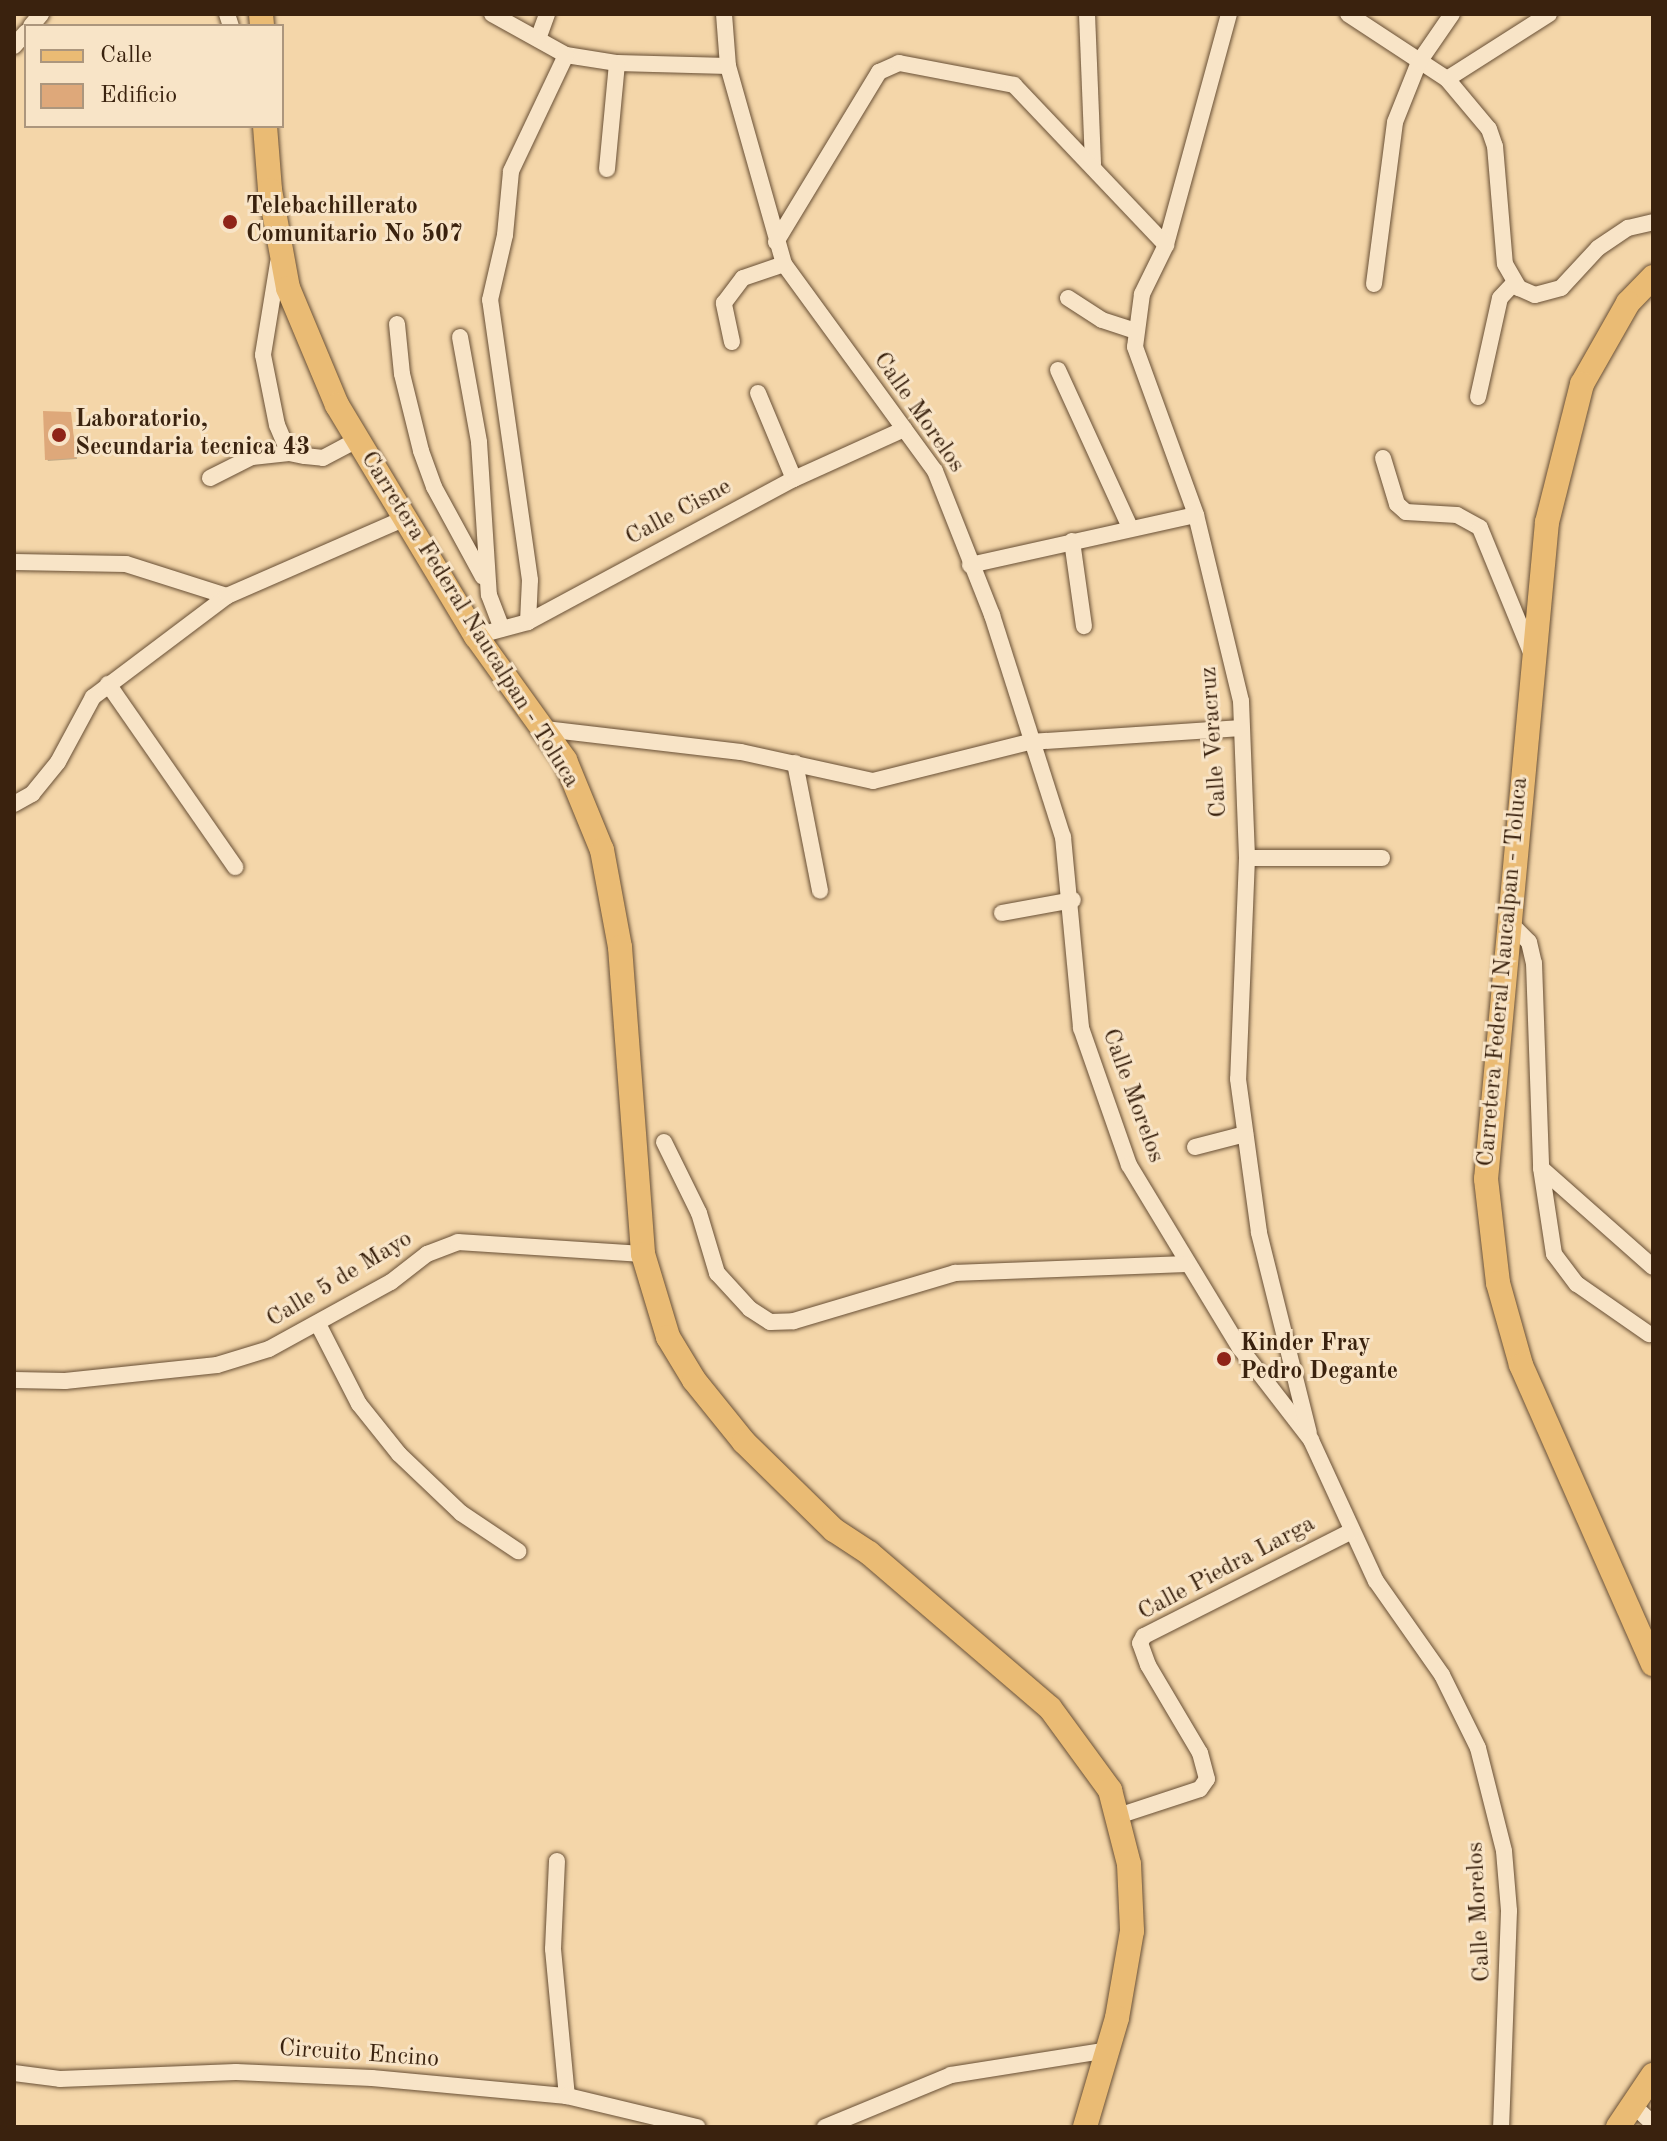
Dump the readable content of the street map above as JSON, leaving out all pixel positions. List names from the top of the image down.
{
  "streets": {
    "main road": ["Carretera Federal Naucalpan - Toluca"],
    "street": [
      "Calle Morelos",
      "Calle Cisne",
      "Calle Veracruz",
      "Calle 5 de Mayo",
      "Calle Piedra Larga",
      "Circuito Encino"
    ]
  },
  "crossings": [
    ["Calle Morelos", "Calle Cisne"],
    ["Calle Morelos", "Calle Veracruz"],
    ["Calle Morelos", "Calle Piedra Larga"],
    ["Calle Cisne", "Carretera Federal Naucalpan - Toluca"],
    ["Carretera Federal Naucalpan - Toluca", "Calle 5 de Mayo"],
    ["Carretera Federal Naucalpan - Toluca", "Calle Piedra Larga"]
  ],
  "places": ["Telebachillerato Comunitario No 507", "Laboratorio, Secundaria tecnica 43", "Kinder Fray Pedro Degante"],
  "legend": ["Calle", "Edificio"]
}
